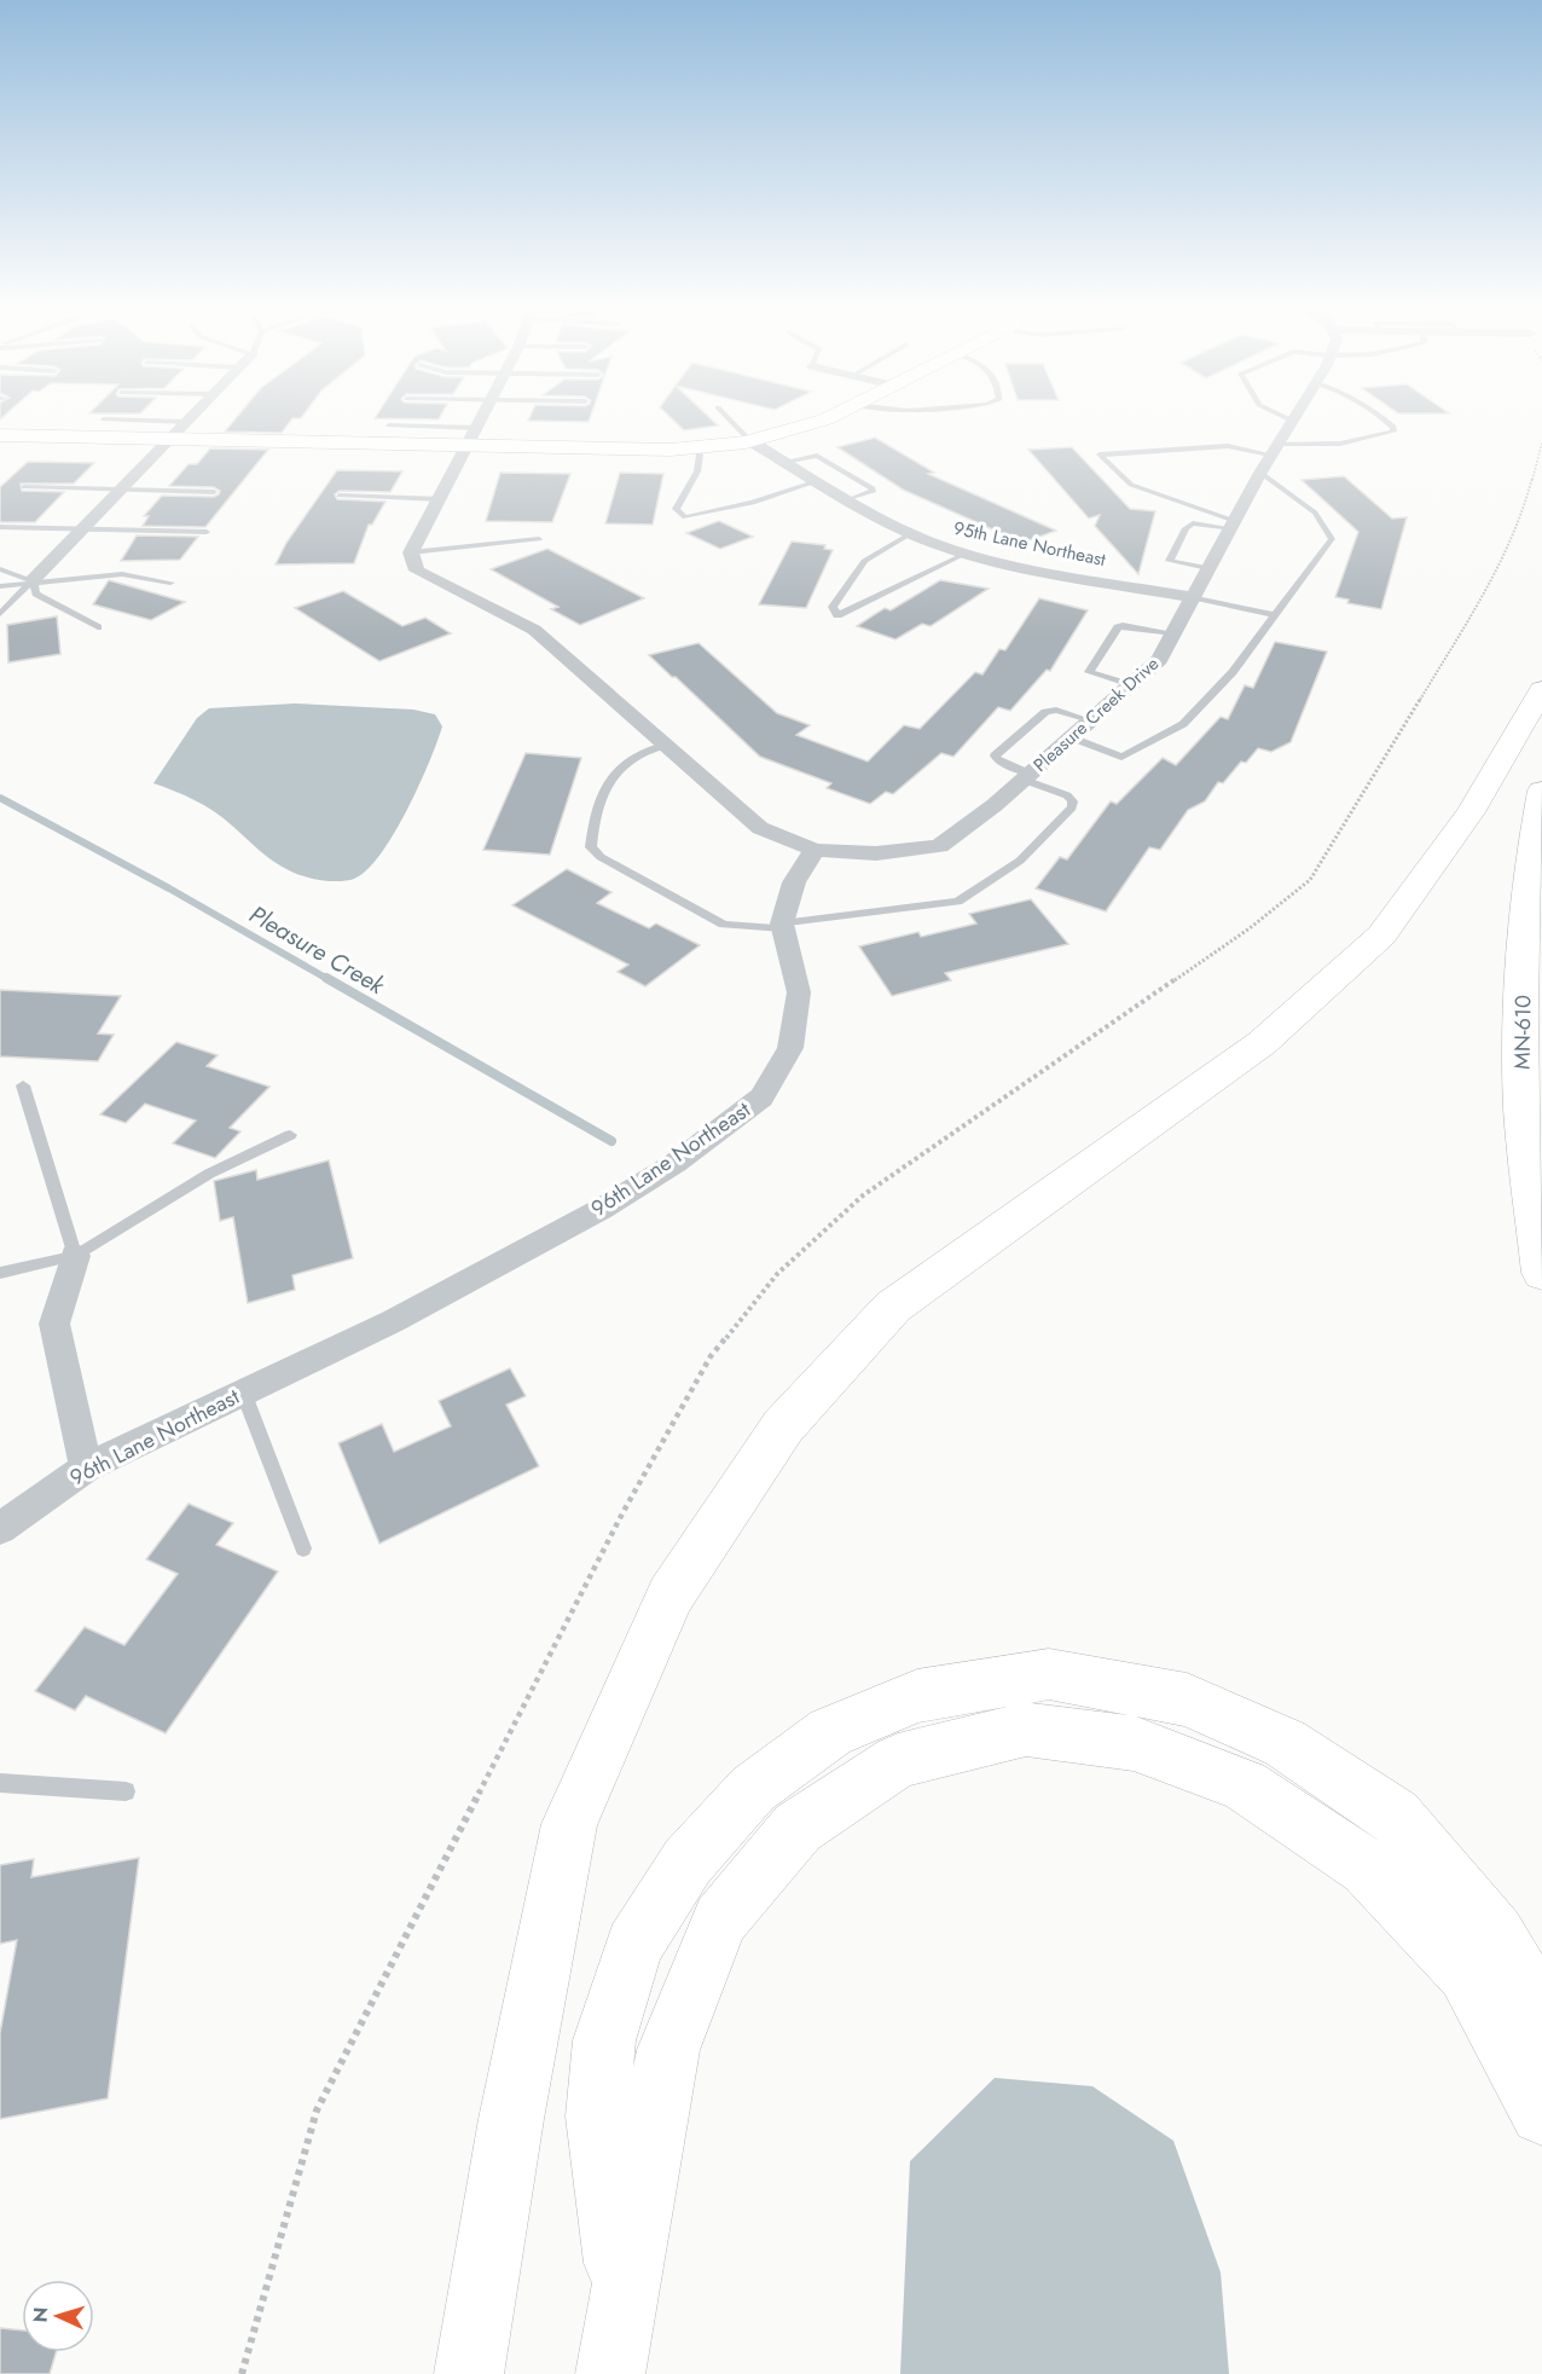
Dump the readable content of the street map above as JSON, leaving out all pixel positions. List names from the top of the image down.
{
  "streets": {
    "main road": ["MN-610"],
    "street": ["95th Lane Northeast", "Pleasure Creek Drive", "96th Lane Northeast"]
  },
  "crossings": [
    ["95th Lane Northeast", "Pleasure Creek Drive"]
  ],
  "water": ["Pleasure Creek"],
  "north": "left"
}
